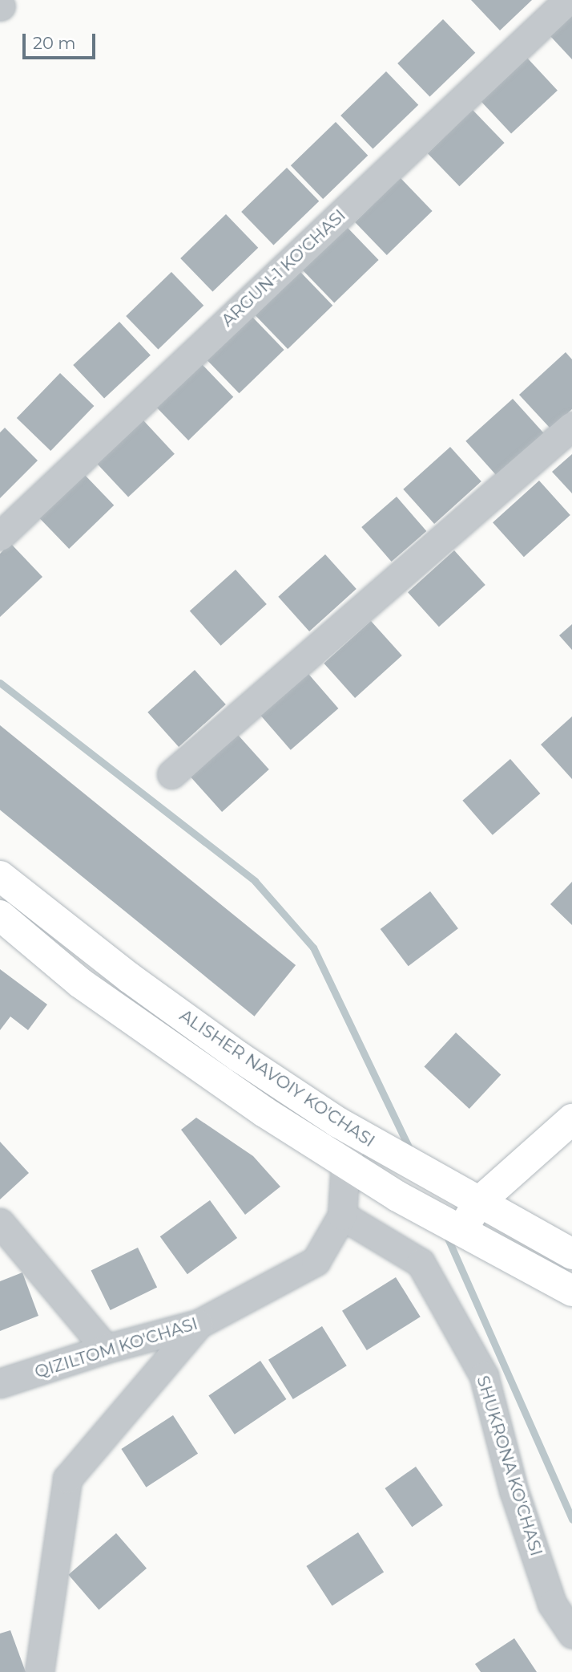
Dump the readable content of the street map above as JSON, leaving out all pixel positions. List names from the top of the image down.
{
  "streets": {
    "main road": ["ALISHER NAVOIY KO'CHASI"],
    "street": ["ARGUN-1 KO'CHASI", "QIZILTOM KO'CHASI", "SHUKRONA KO'CHASI"]
  },
  "crossings": [
    ["ALISHER NAVOIY KO'CHASI", "QIZILTOM KO'CHASI"],
    ["QIZILTOM KO'CHASI", "SHUKRONA KO'CHASI"]
  ],
  "scale_bar": "20 m"
}
